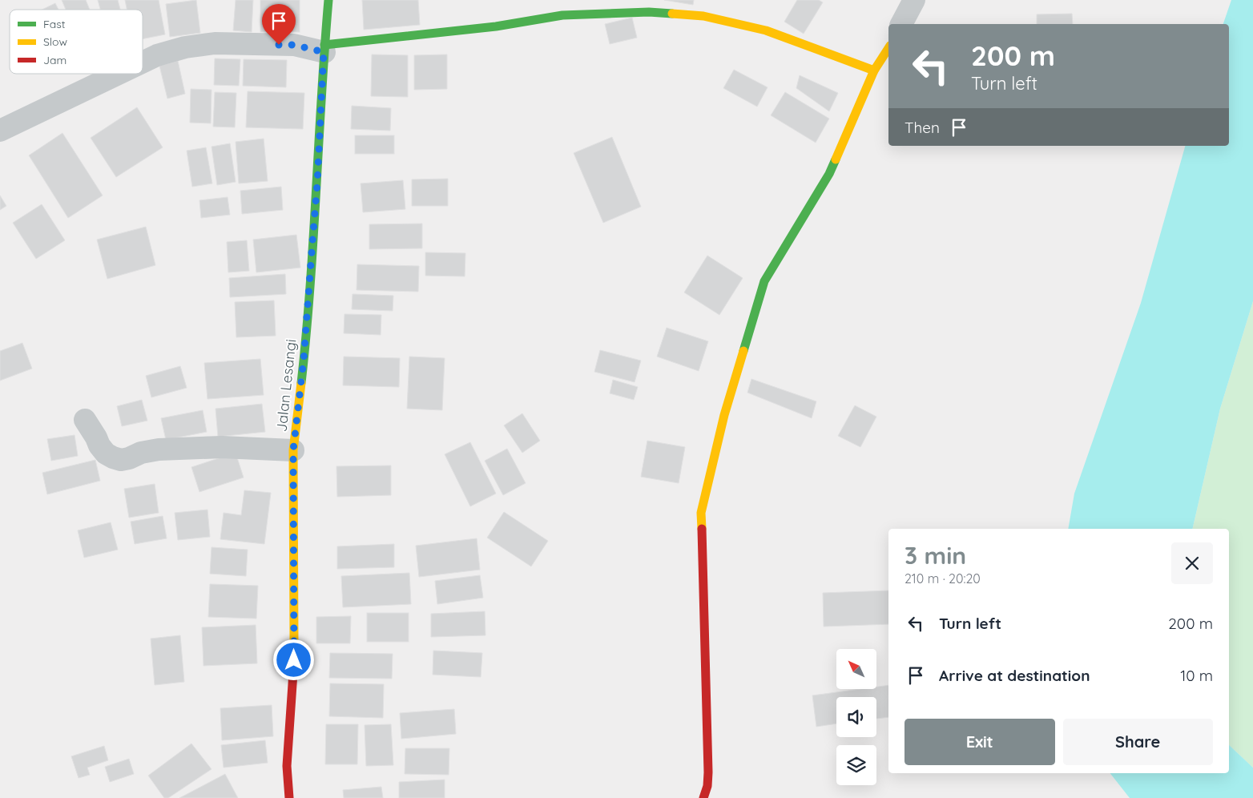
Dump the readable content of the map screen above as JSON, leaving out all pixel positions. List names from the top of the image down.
{
  "streets": {
    "street": ["Jalan Lesangi"]
  },
  "legend": ["Fast", "Slow", "Jam"],
  "north": "top left",
  "page": {
    "turn": ["200 m", "Turn left"],
    "then": "Then",
    "heading": ["3 min", "210 m · 20:20"],
    "list": [
      {
        "name": "Turn left",
        "value": "200 m"
      },
      {
        "name": "Arrive at destination",
        "value": "10 m"
      }
    ],
    "buttons": ["Exit", "Share"]
  }
}
